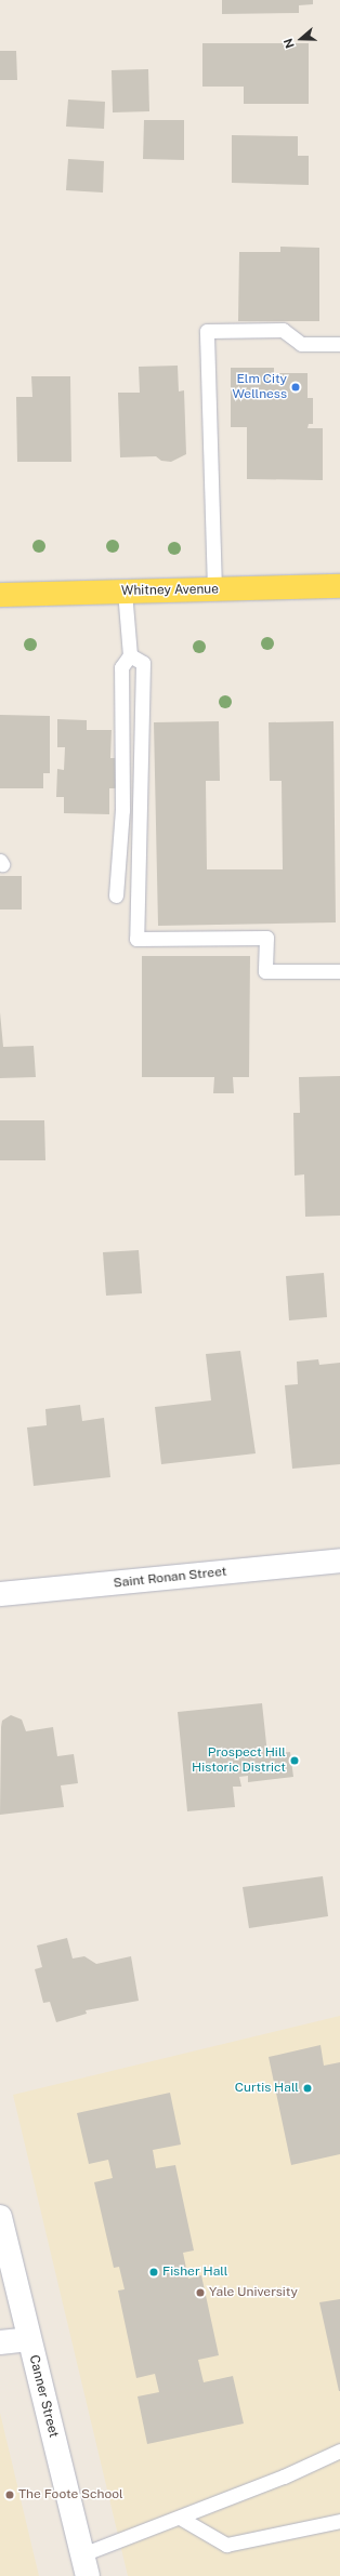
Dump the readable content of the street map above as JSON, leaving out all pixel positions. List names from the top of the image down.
{
  "streets": {
    "main road": ["Whitney Avenue"],
    "street": ["Saint Ronan Street", "Canner Street"]
  },
  "places": [
    "Elm City Wellness",
    "Prospect Hill Historic District",
    "Curtis Hall",
    "Fisher Hall",
    "Yale University",
    "The Foote School"
  ],
  "north": "left"
}
